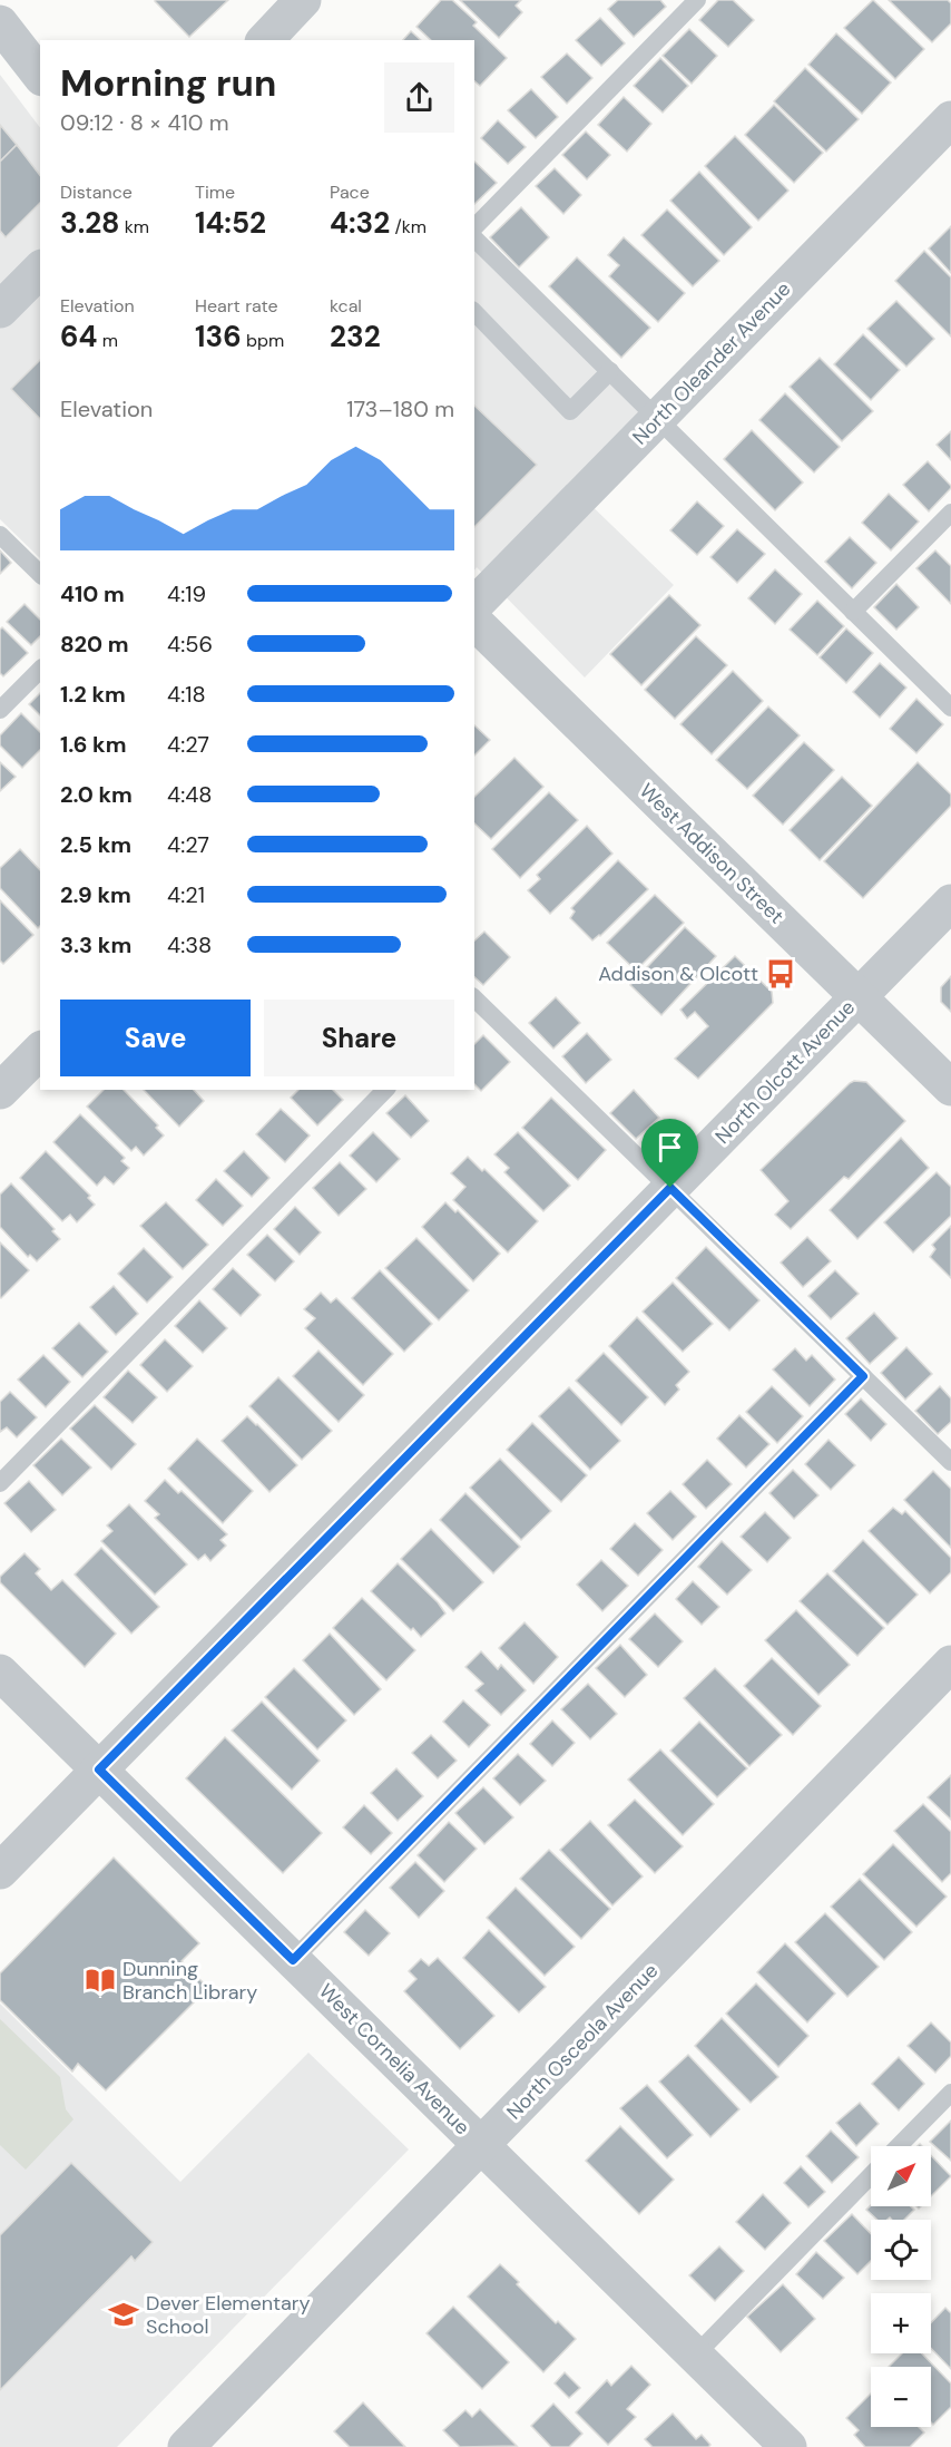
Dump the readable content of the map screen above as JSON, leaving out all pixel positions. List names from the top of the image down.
{
  "streets": {
    "street": [
      "North Oleander Avenue",
      "West Addison Street",
      "North Olcott Avenue",
      "North Osceola Avenue",
      "West Cornelia Avenue"
    ]
  },
  "crossings": [
    ["West Addison Street", "North Olcott Avenue"],
    ["North Olcott Avenue", "West Cornelia Avenue"],
    ["North Osceola Avenue", "West Cornelia Avenue"]
  ],
  "places": {
    "bus stop": ["Addison & Olcott"],
    "library": ["Dunning Branch Library"],
    "school or university": ["Dever Elementary School"]
  },
  "north": "top right",
  "page": {
    "heading": ["Morning run", "09:12 · 8 × 410 m"],
    "stats": [
      ["Distance", "3.28 km"],
      ["Time", "14:52"],
      ["Pace", "4:32 /km"],
      ["Elevation", "64 m"],
      ["Heart rate", "136 bpm"],
      ["kcal", "232"]
    ],
    "chart": ["Elevation", "173–180 m"],
    "list": [
      {
        "name": "410 m",
        "note": "4:19"
      },
      {
        "name": "820 m",
        "note": "4:56"
      },
      {
        "name": "1.2 km",
        "note": "4:18"
      },
      {
        "name": "1.6 km",
        "note": "4:27"
      },
      {
        "name": "2.0 km",
        "note": "4:48"
      },
      {
        "name": "2.5 km",
        "note": "4:27"
      },
      {
        "name": "2.9 km",
        "note": "4:21"
      },
      {
        "name": "3.3 km",
        "note": "4:38"
      }
    ],
    "buttons": ["Save", "Share"],
    "map_buttons": ["+", "−"]
  }
}
